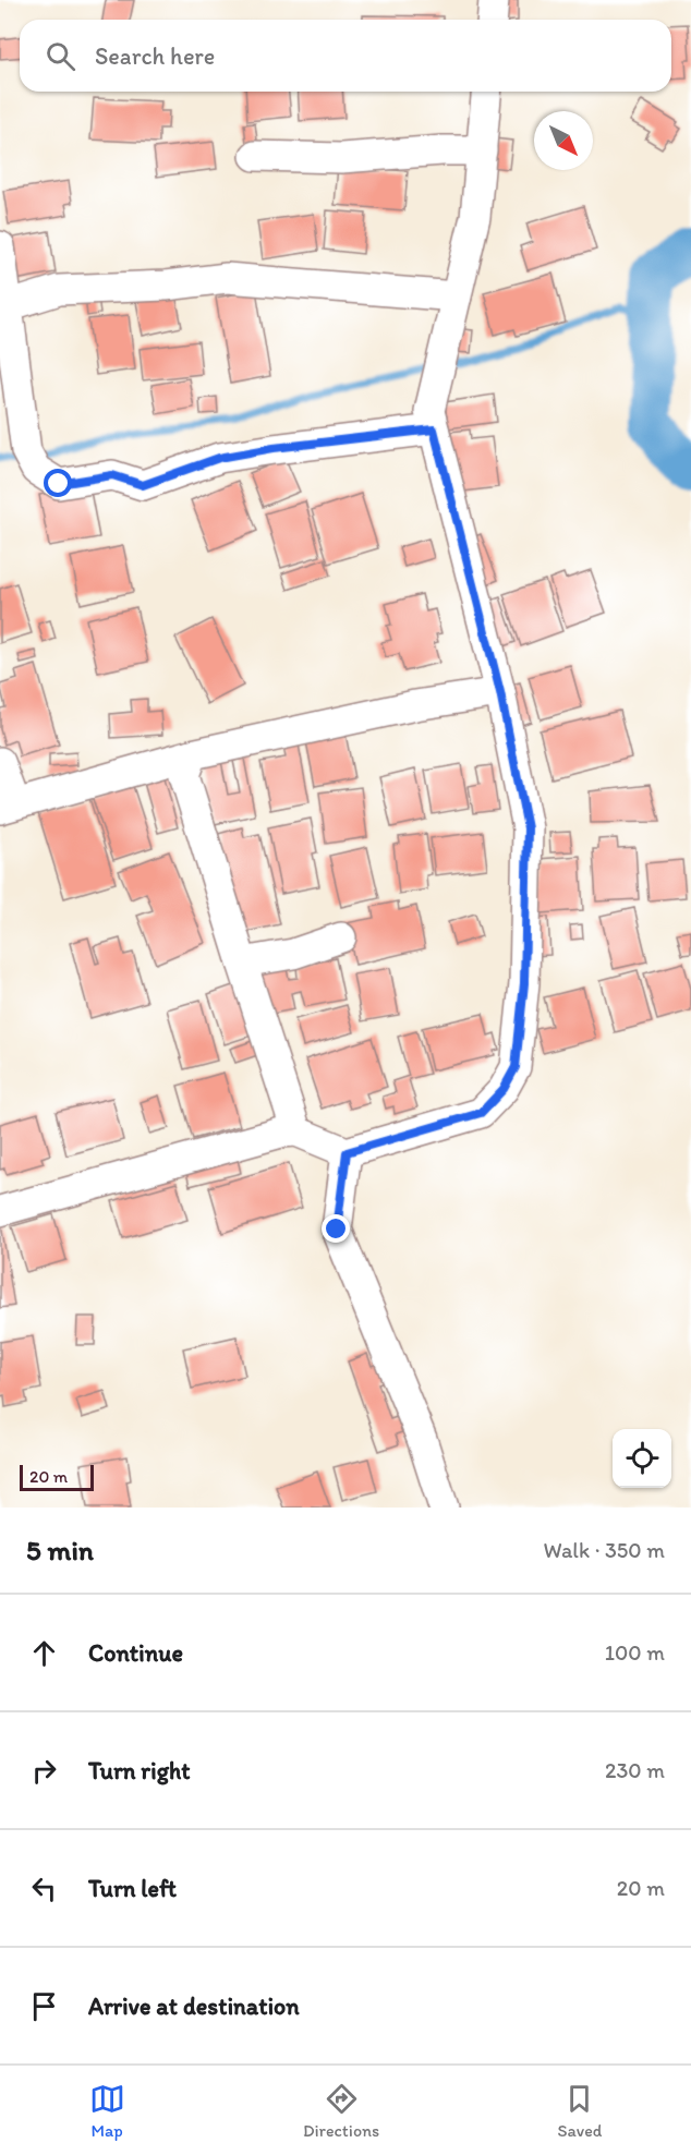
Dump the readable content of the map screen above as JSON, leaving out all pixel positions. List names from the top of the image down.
{
  "scale_bar": "20 m",
  "north": "bottom right",
  "page": {
    "search": "Search here",
    "scale": "20 m",
    "heading": ["5 min", "Walk · 350 m"],
    "list": [
      ["Continue", "100 m"],
      ["Turn right", "230 m"],
      ["Turn left", "20 m"],
      "Arrive at destination"
    ],
    "nav": ["Map", "Directions", "Saved"]
  }
}
